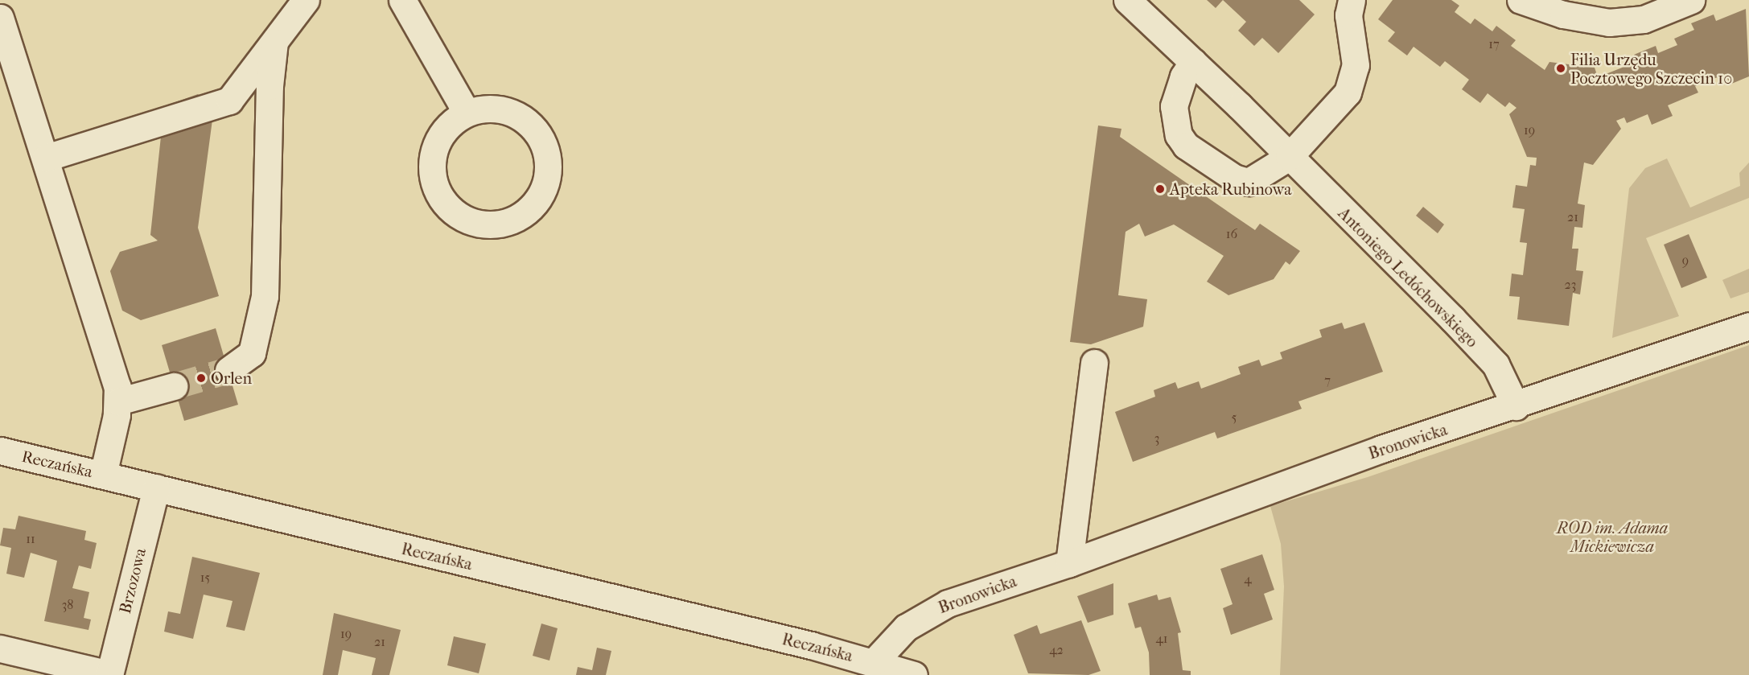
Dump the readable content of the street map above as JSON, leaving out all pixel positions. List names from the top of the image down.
{
  "streets": {
    "street": [
      "Antoniego Ledóchowskiego",
      "Bronowicka",
      "Reczańska",
      "Brzozowa"
    ]
  },
  "crossings": [
    ["Antoniego Ledóchowskiego", "Bronowicka"],
    ["Bronowicka", "Reczańska"],
    ["Reczańska", "Brzozowa"]
  ],
  "parks": ["ROD im. Adama Mickiewicza"],
  "places": ["Filia Urzędu Pocztowego Szczecin 10", "Apteka Rubinowa", "Orlen"],
  "house_numbers": [
    "17",
    "19",
    "21",
    "16",
    "9",
    "23",
    "7",
    "5",
    "3",
    "11",
    "15",
    "4",
    "38",
    "19",
    "41",
    "21",
    "42"
  ]
}
